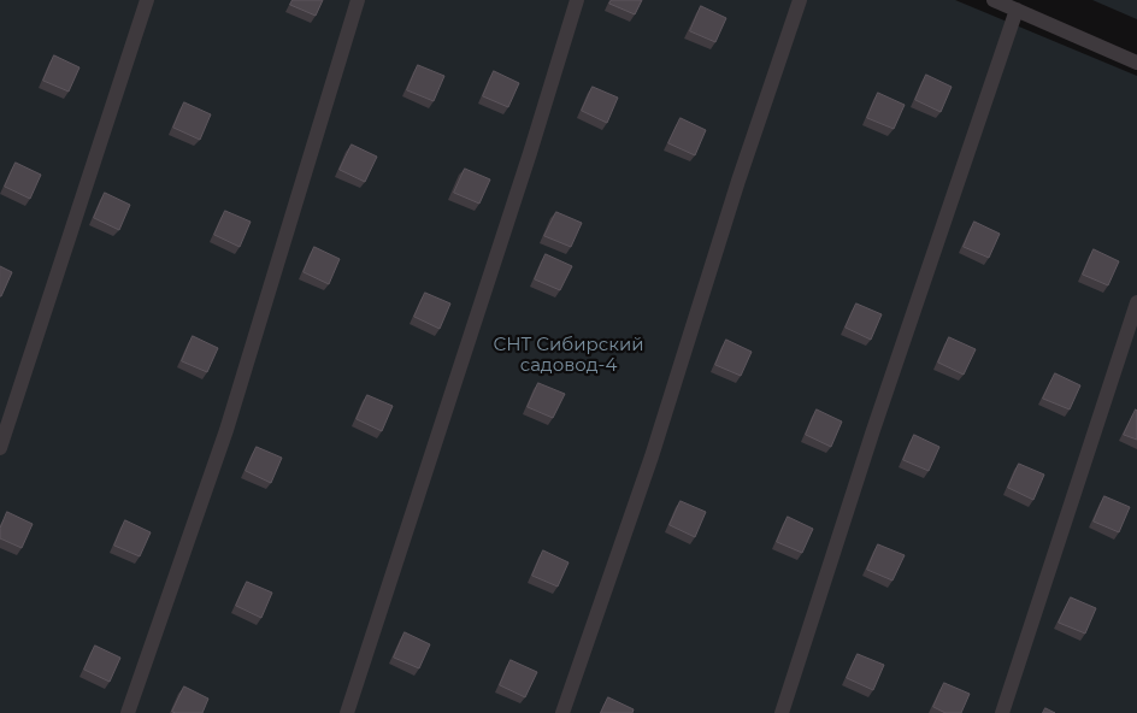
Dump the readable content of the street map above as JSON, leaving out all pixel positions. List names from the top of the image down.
{
  "parks": ["СНТ Сибирский садовод-4"]
}
